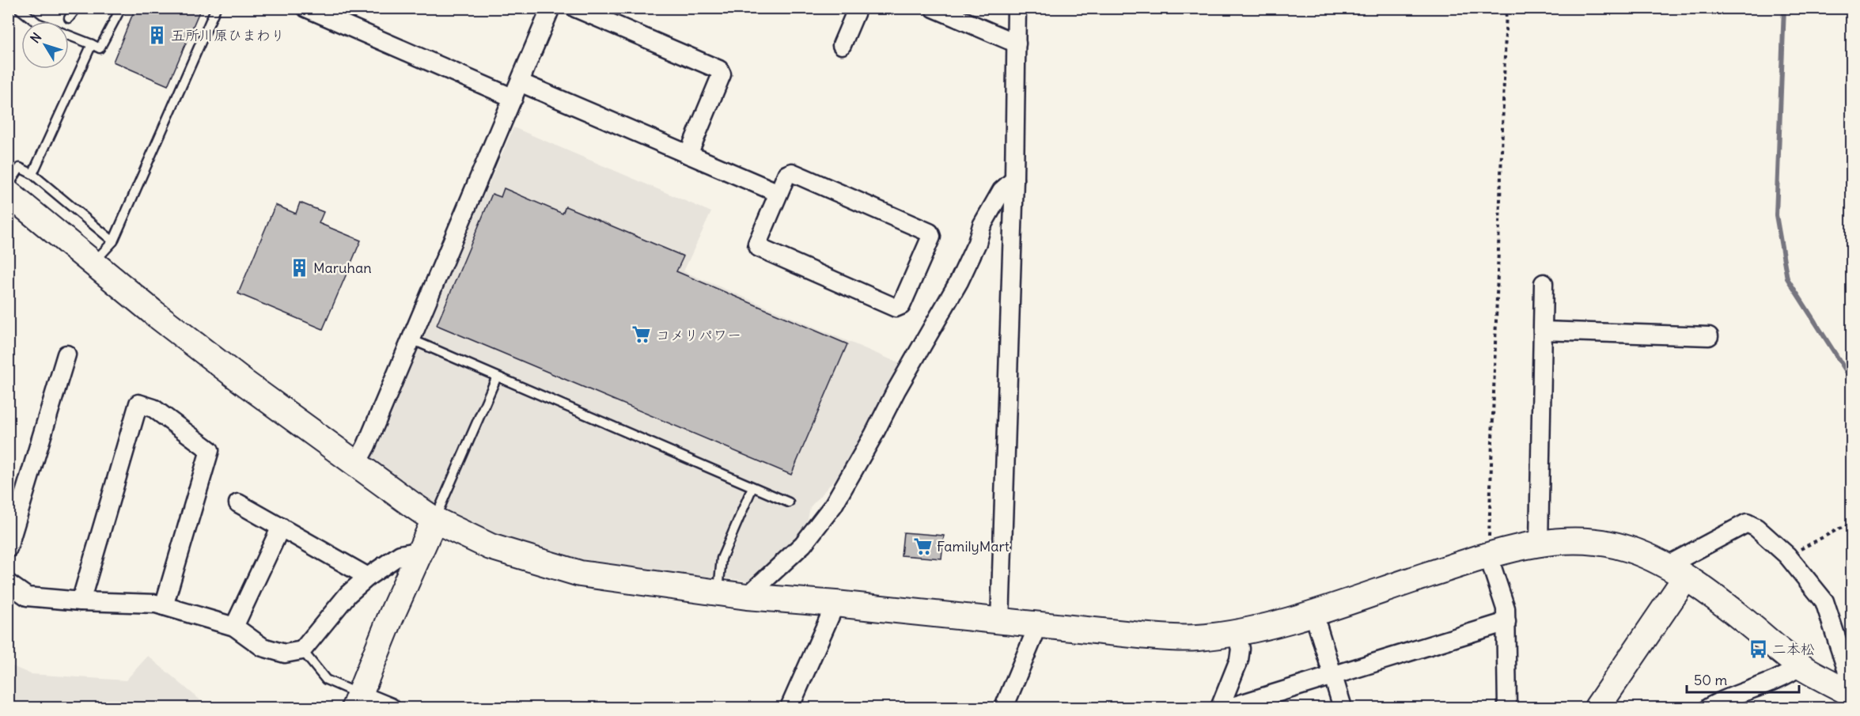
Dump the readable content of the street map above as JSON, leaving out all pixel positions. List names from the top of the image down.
{
  "places": {
    "building": ["五所川原ひまわり", "Maruhan"],
    "supermarket": ["コメリパワー", "FamilyMart"],
    "bus stop": ["二本松"]
  },
  "scale_bar": "50 m",
  "north": "top left"
}
